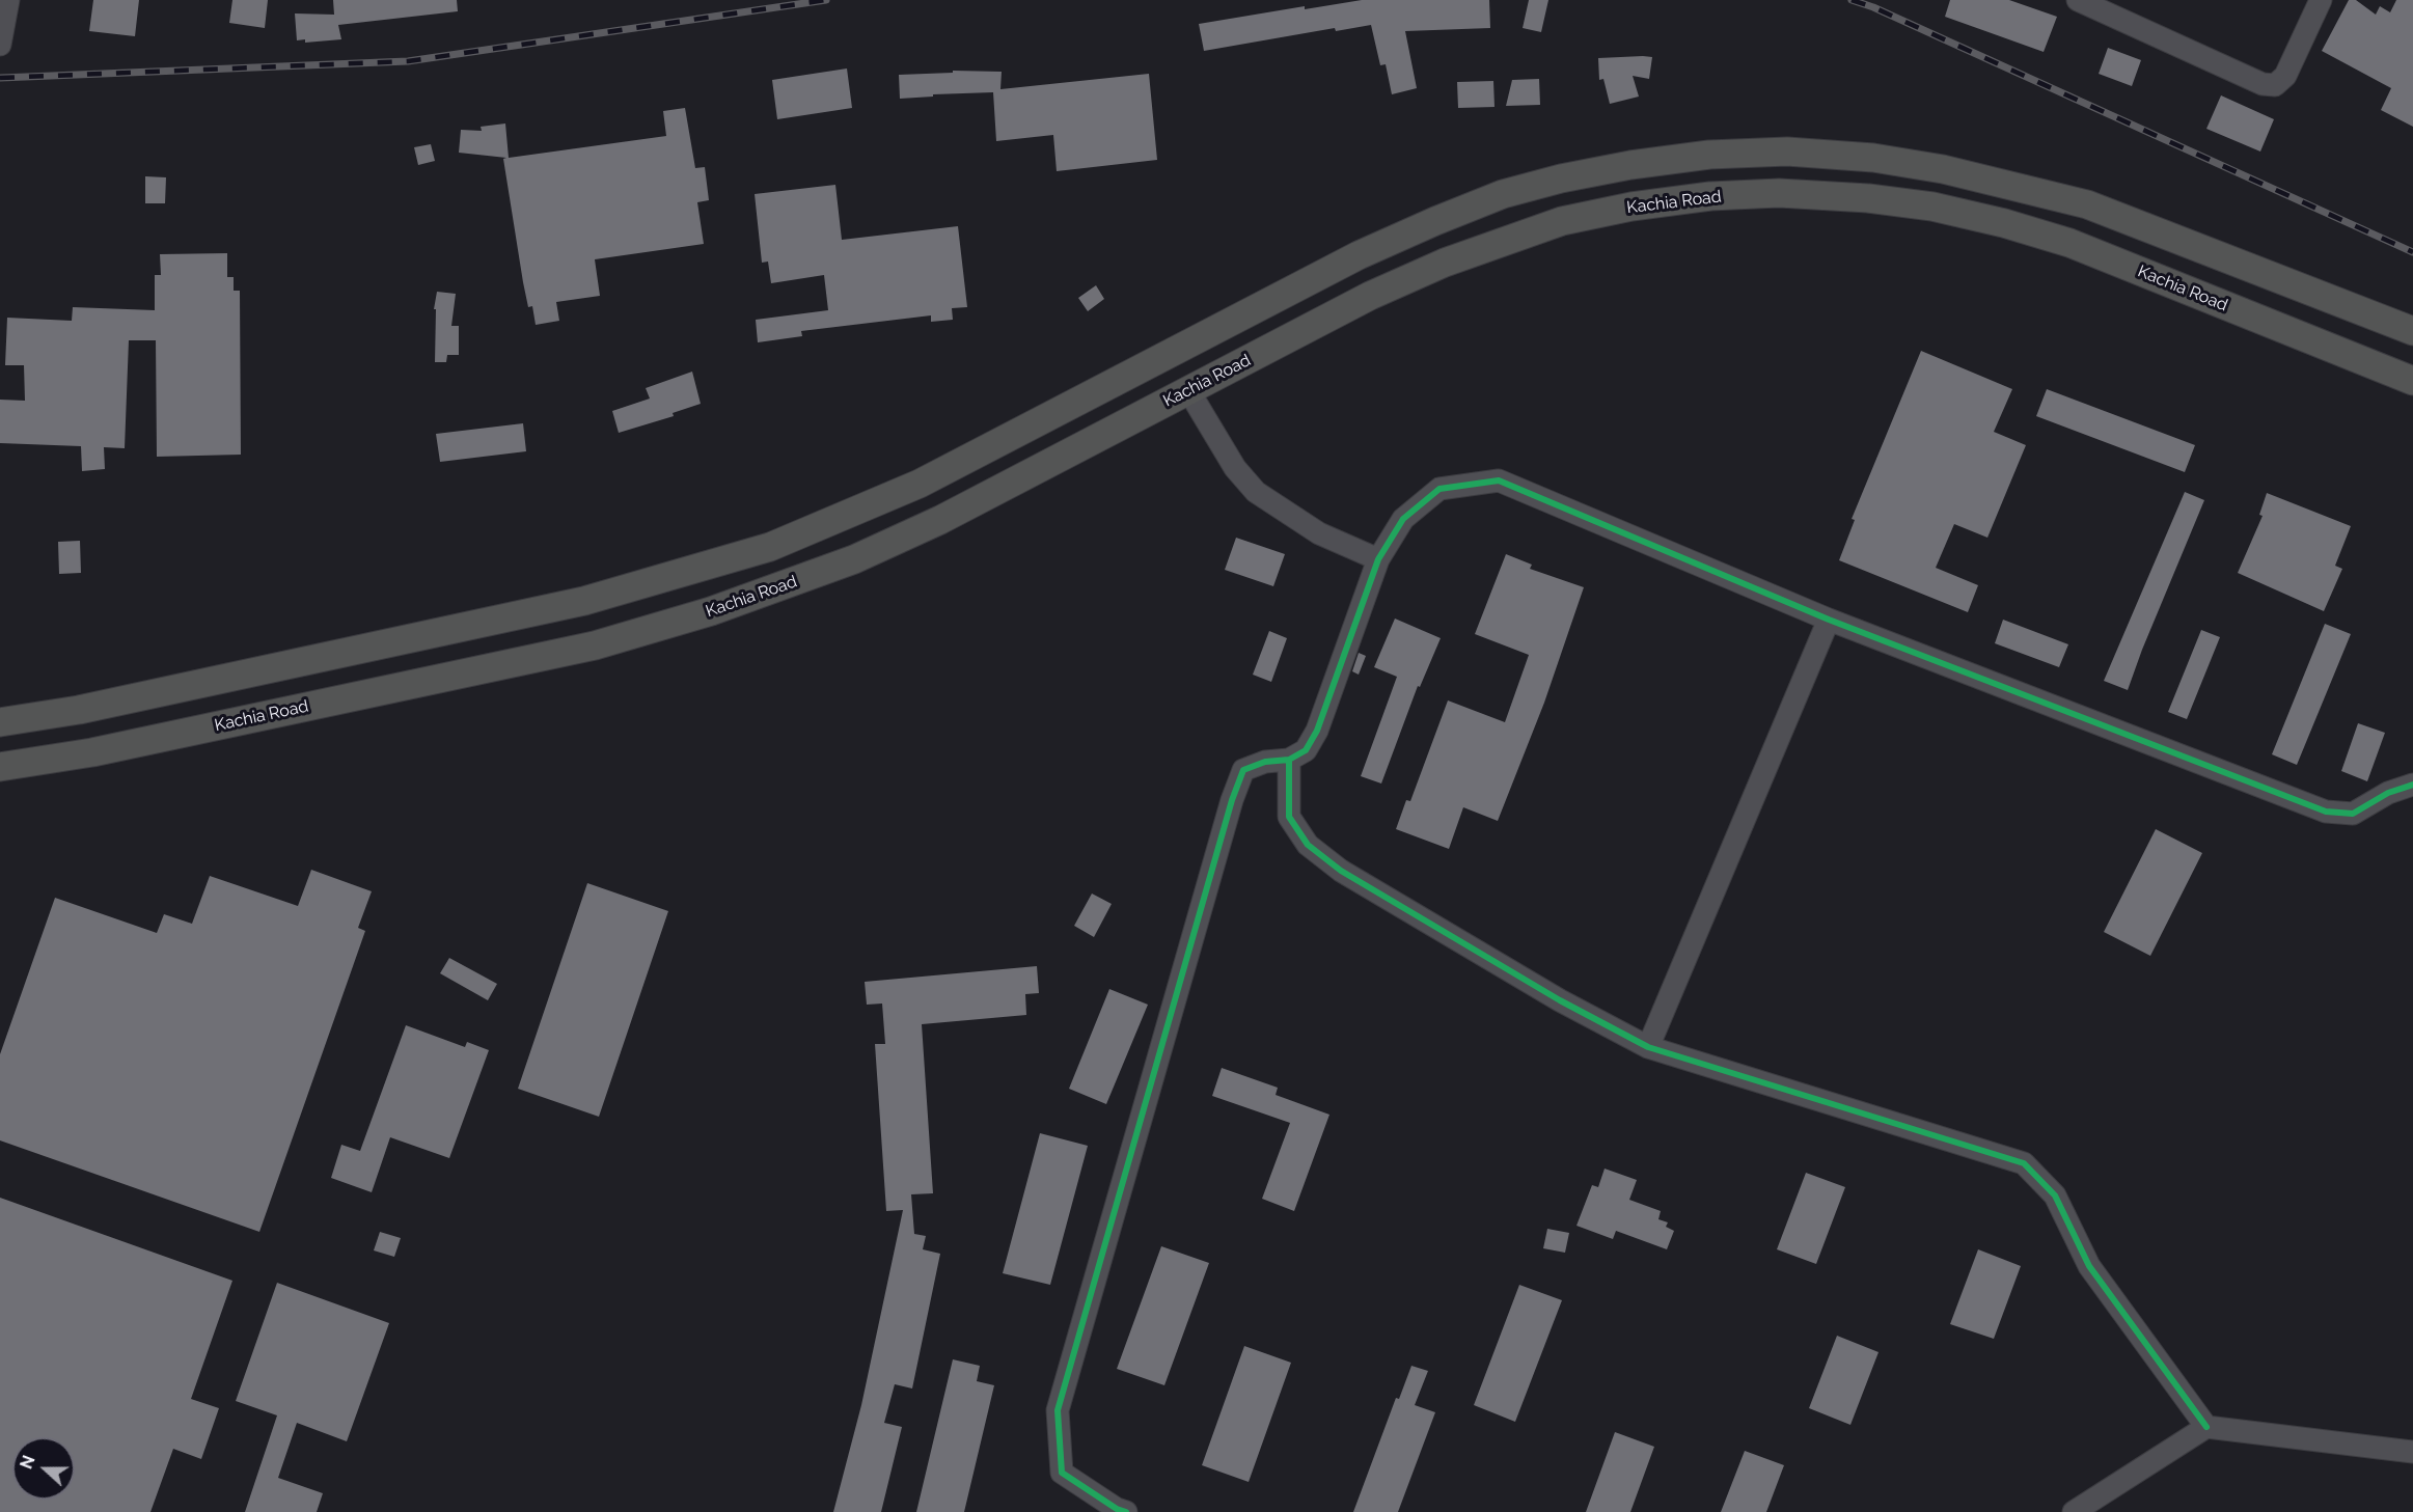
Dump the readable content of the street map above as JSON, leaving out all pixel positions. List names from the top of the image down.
{
  "streets": {
    "main road": ["Kachia Road"]
  },
  "north": "left"
}
